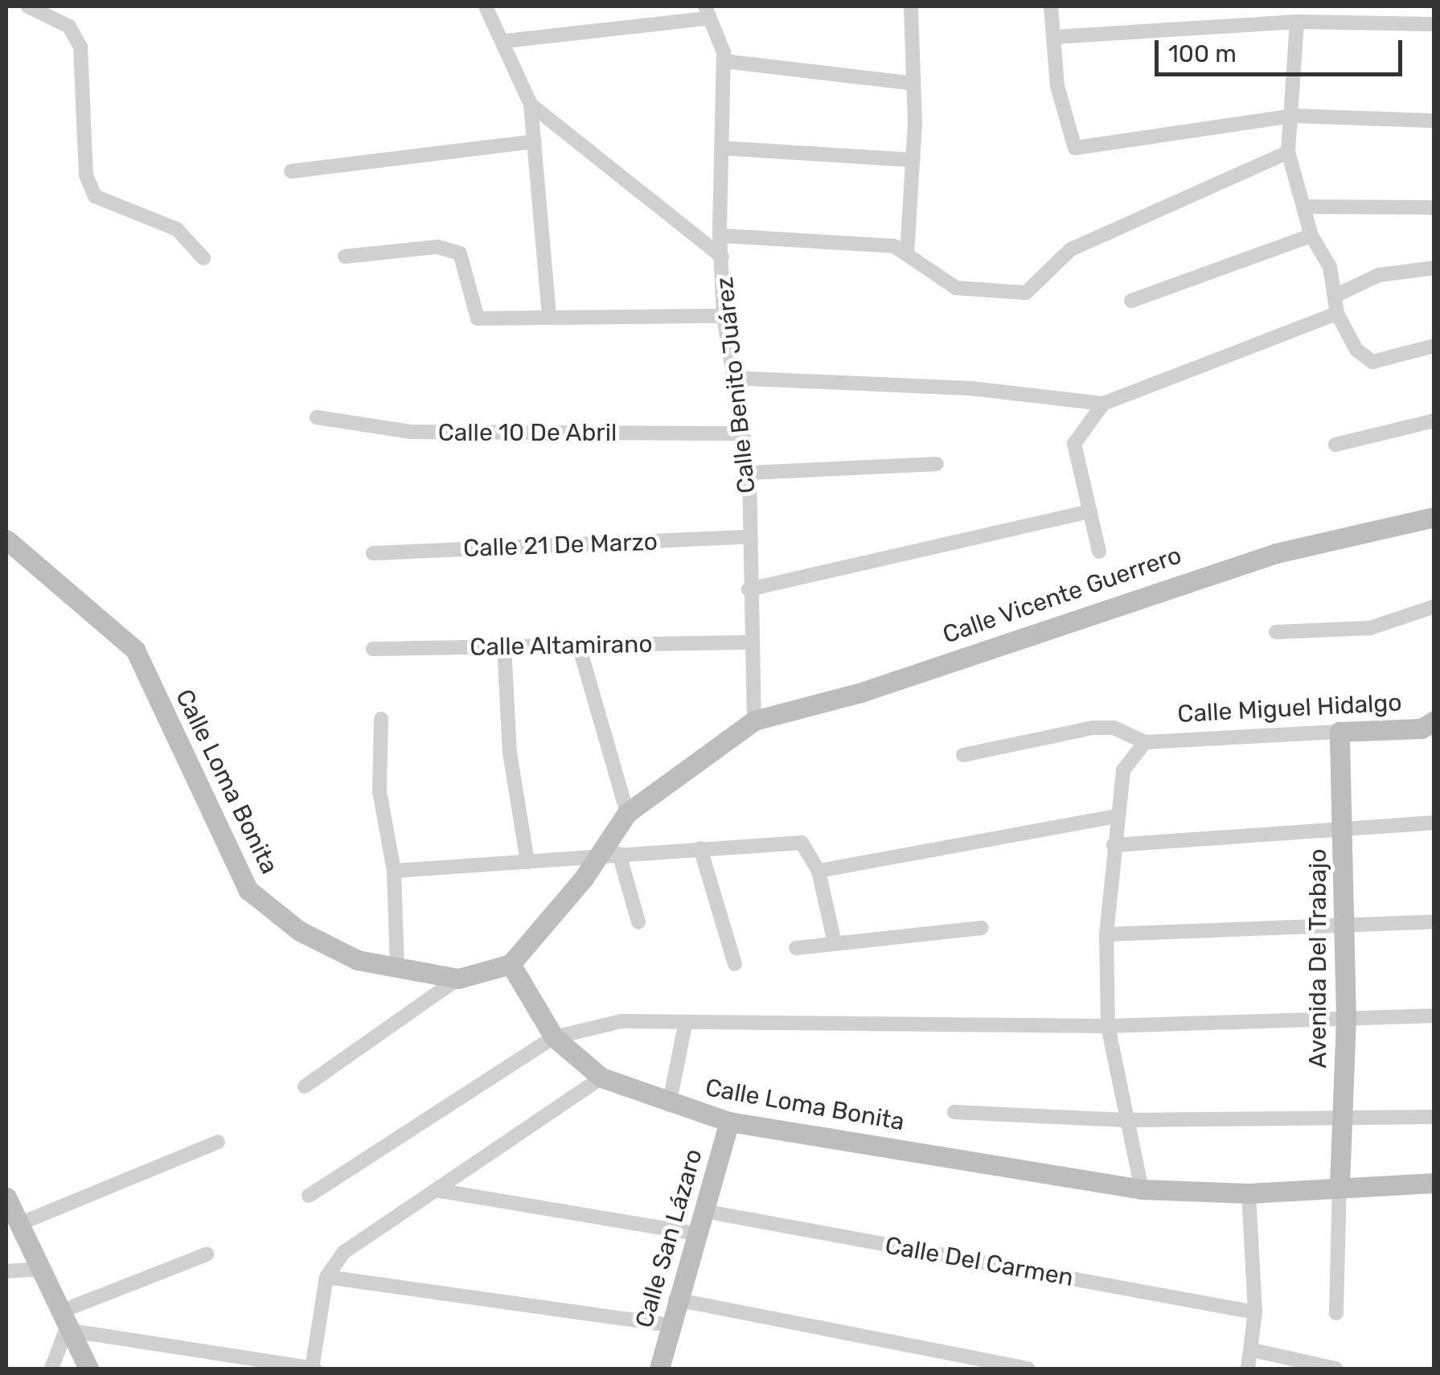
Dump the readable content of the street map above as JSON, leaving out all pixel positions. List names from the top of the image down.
{
  "streets": {
    "street": [
      "Calle Benito Juárez",
      "Calle 10 De Abril",
      "Calle 21 De Marzo",
      "Calle Vicente Guerrero",
      "Calle Altamirano",
      "Calle Miguel Hidalgo",
      "Calle Loma Bonita",
      "Avenida Del Trabajo",
      "Calle San Lázaro",
      "Calle Del Carmen"
    ]
  },
  "crossings": [
    ["Calle Benito Juárez", "Calle 10 De Abril"],
    ["Calle Benito Juárez", "Calle 21 De Marzo"],
    ["Calle Benito Juárez", "Calle Vicente Guerrero"],
    ["Calle Benito Juárez", "Calle Altamirano"],
    ["Calle Vicente Guerrero", "Calle Loma Bonita"],
    ["Calle Miguel Hidalgo", "Avenida Del Trabajo"],
    ["Calle Loma Bonita", "Avenida Del Trabajo"],
    ["Calle Loma Bonita", "Calle San Lázaro"],
    ["Calle San Lázaro", "Calle Del Carmen"]
  ],
  "scale_bar": "100 m"
}
